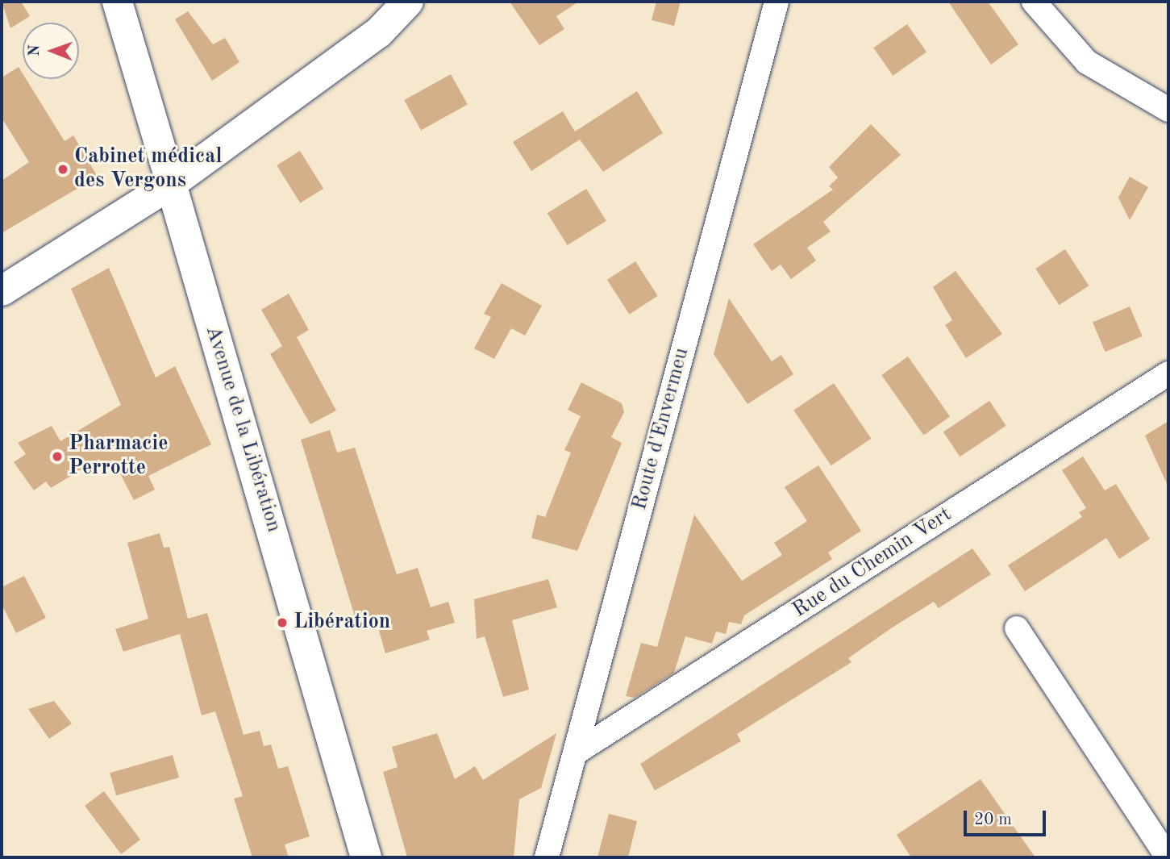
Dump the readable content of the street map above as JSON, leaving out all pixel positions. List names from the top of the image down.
{
  "streets": {
    "main road": ["Avenue de la Libération"],
    "street": ["Route d'Envermeu", "Rue du Chemin Vert"]
  },
  "crossings": [
    ["Route d'Envermeu", "Rue du Chemin Vert"]
  ],
  "places": ["Cabinet médical des Vergons", "Pharmacie Perrotte", "Libération"],
  "scale_bar": "20 m",
  "north": "left"
}
